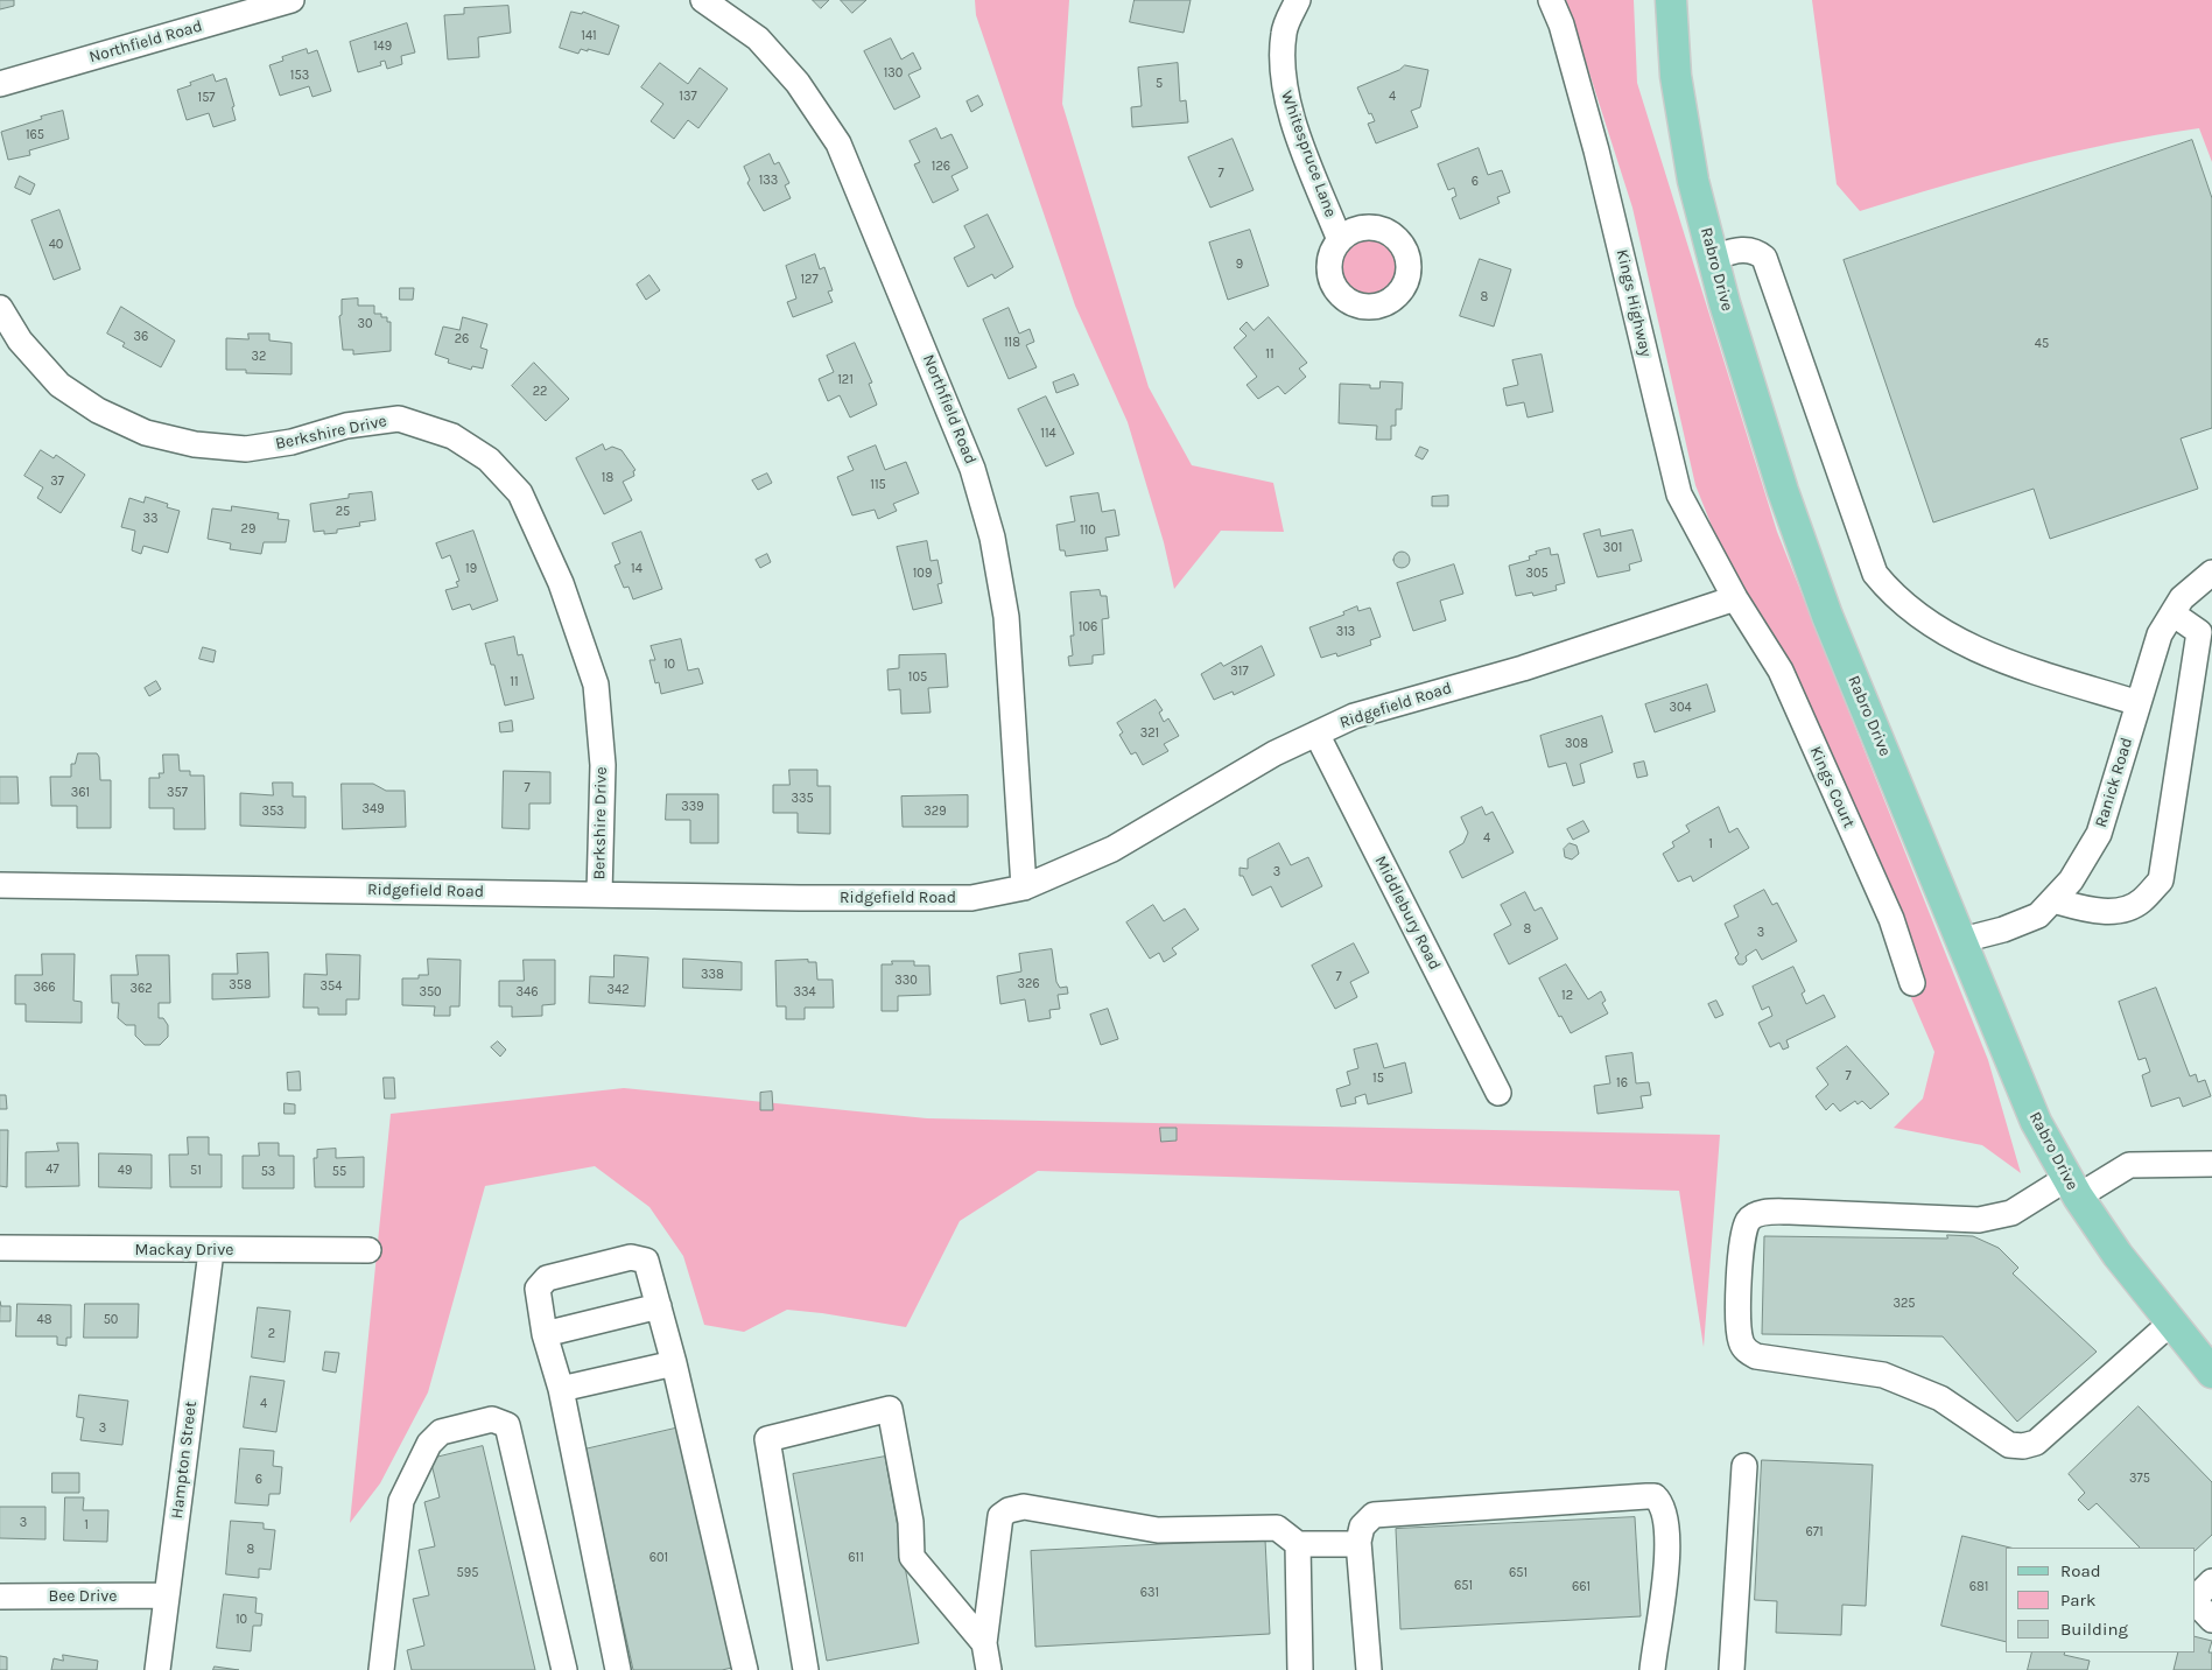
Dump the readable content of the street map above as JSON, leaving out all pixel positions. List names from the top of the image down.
{
  "streets": {
    "main road": ["Rabro Drive"],
    "street": [
      "Northfield Road",
      "Whitespruce Lane",
      "Kings Highway",
      "Berkshire Drive",
      "Ridgefield Road",
      "Ranick Road",
      "Kings Court",
      "Middlebury Road",
      "Mackay Drive",
      "Hampton Street",
      "Bee Drive"
    ]
  },
  "crossings": [
    ["Northfield Road", "Ridgefield Road"],
    ["Rabro Drive", "Ranick Road"],
    ["Kings Highway", "Ridgefield Road"],
    ["Kings Highway", "Kings Court"],
    ["Berkshire Drive", "Ridgefield Road"],
    ["Ridgefield Road", "Kings Court"],
    ["Ridgefield Road", "Middlebury Road"],
    ["Mackay Drive", "Hampton Street"],
    ["Hampton Street", "Bee Drive"]
  ],
  "house_numbers": [
    "141",
    "149",
    "130",
    "153",
    "5",
    "137",
    "4",
    "157",
    "165",
    "126",
    "7",
    "133",
    "6",
    "40",
    "9",
    "127",
    "8",
    "30",
    "36",
    "26",
    "118",
    "45",
    "11",
    "32",
    "121",
    "22",
    "114",
    "18",
    "37",
    "115",
    "25",
    "33",
    "29",
    "110",
    "301",
    "19",
    "14",
    "109",
    "305",
    "106",
    "313",
    "10",
    "317",
    "105",
    "11",
    "304",
    "321",
    "308",
    "7",
    "361",
    "357",
    "335",
    "339",
    "349",
    "353",
    "329",
    "4",
    "1",
    "3",
    "8",
    "3",
    "338",
    "7",
    "330",
    "326",
    "358",
    "354",
    "366",
    "362",
    "342",
    "350",
    "346",
    "334",
    "12",
    "7",
    "15",
    "16",
    "47",
    "49",
    "51",
    "53",
    "55",
    "325",
    "48",
    "50",
    "2",
    "4",
    "3",
    "375",
    "6",
    "3",
    "1",
    "671",
    "8",
    "601",
    "611",
    "595",
    "651",
    "651",
    "661",
    "681",
    "631",
    "10"
  ],
  "legend": ["Road", "Park", "Building"]
}
